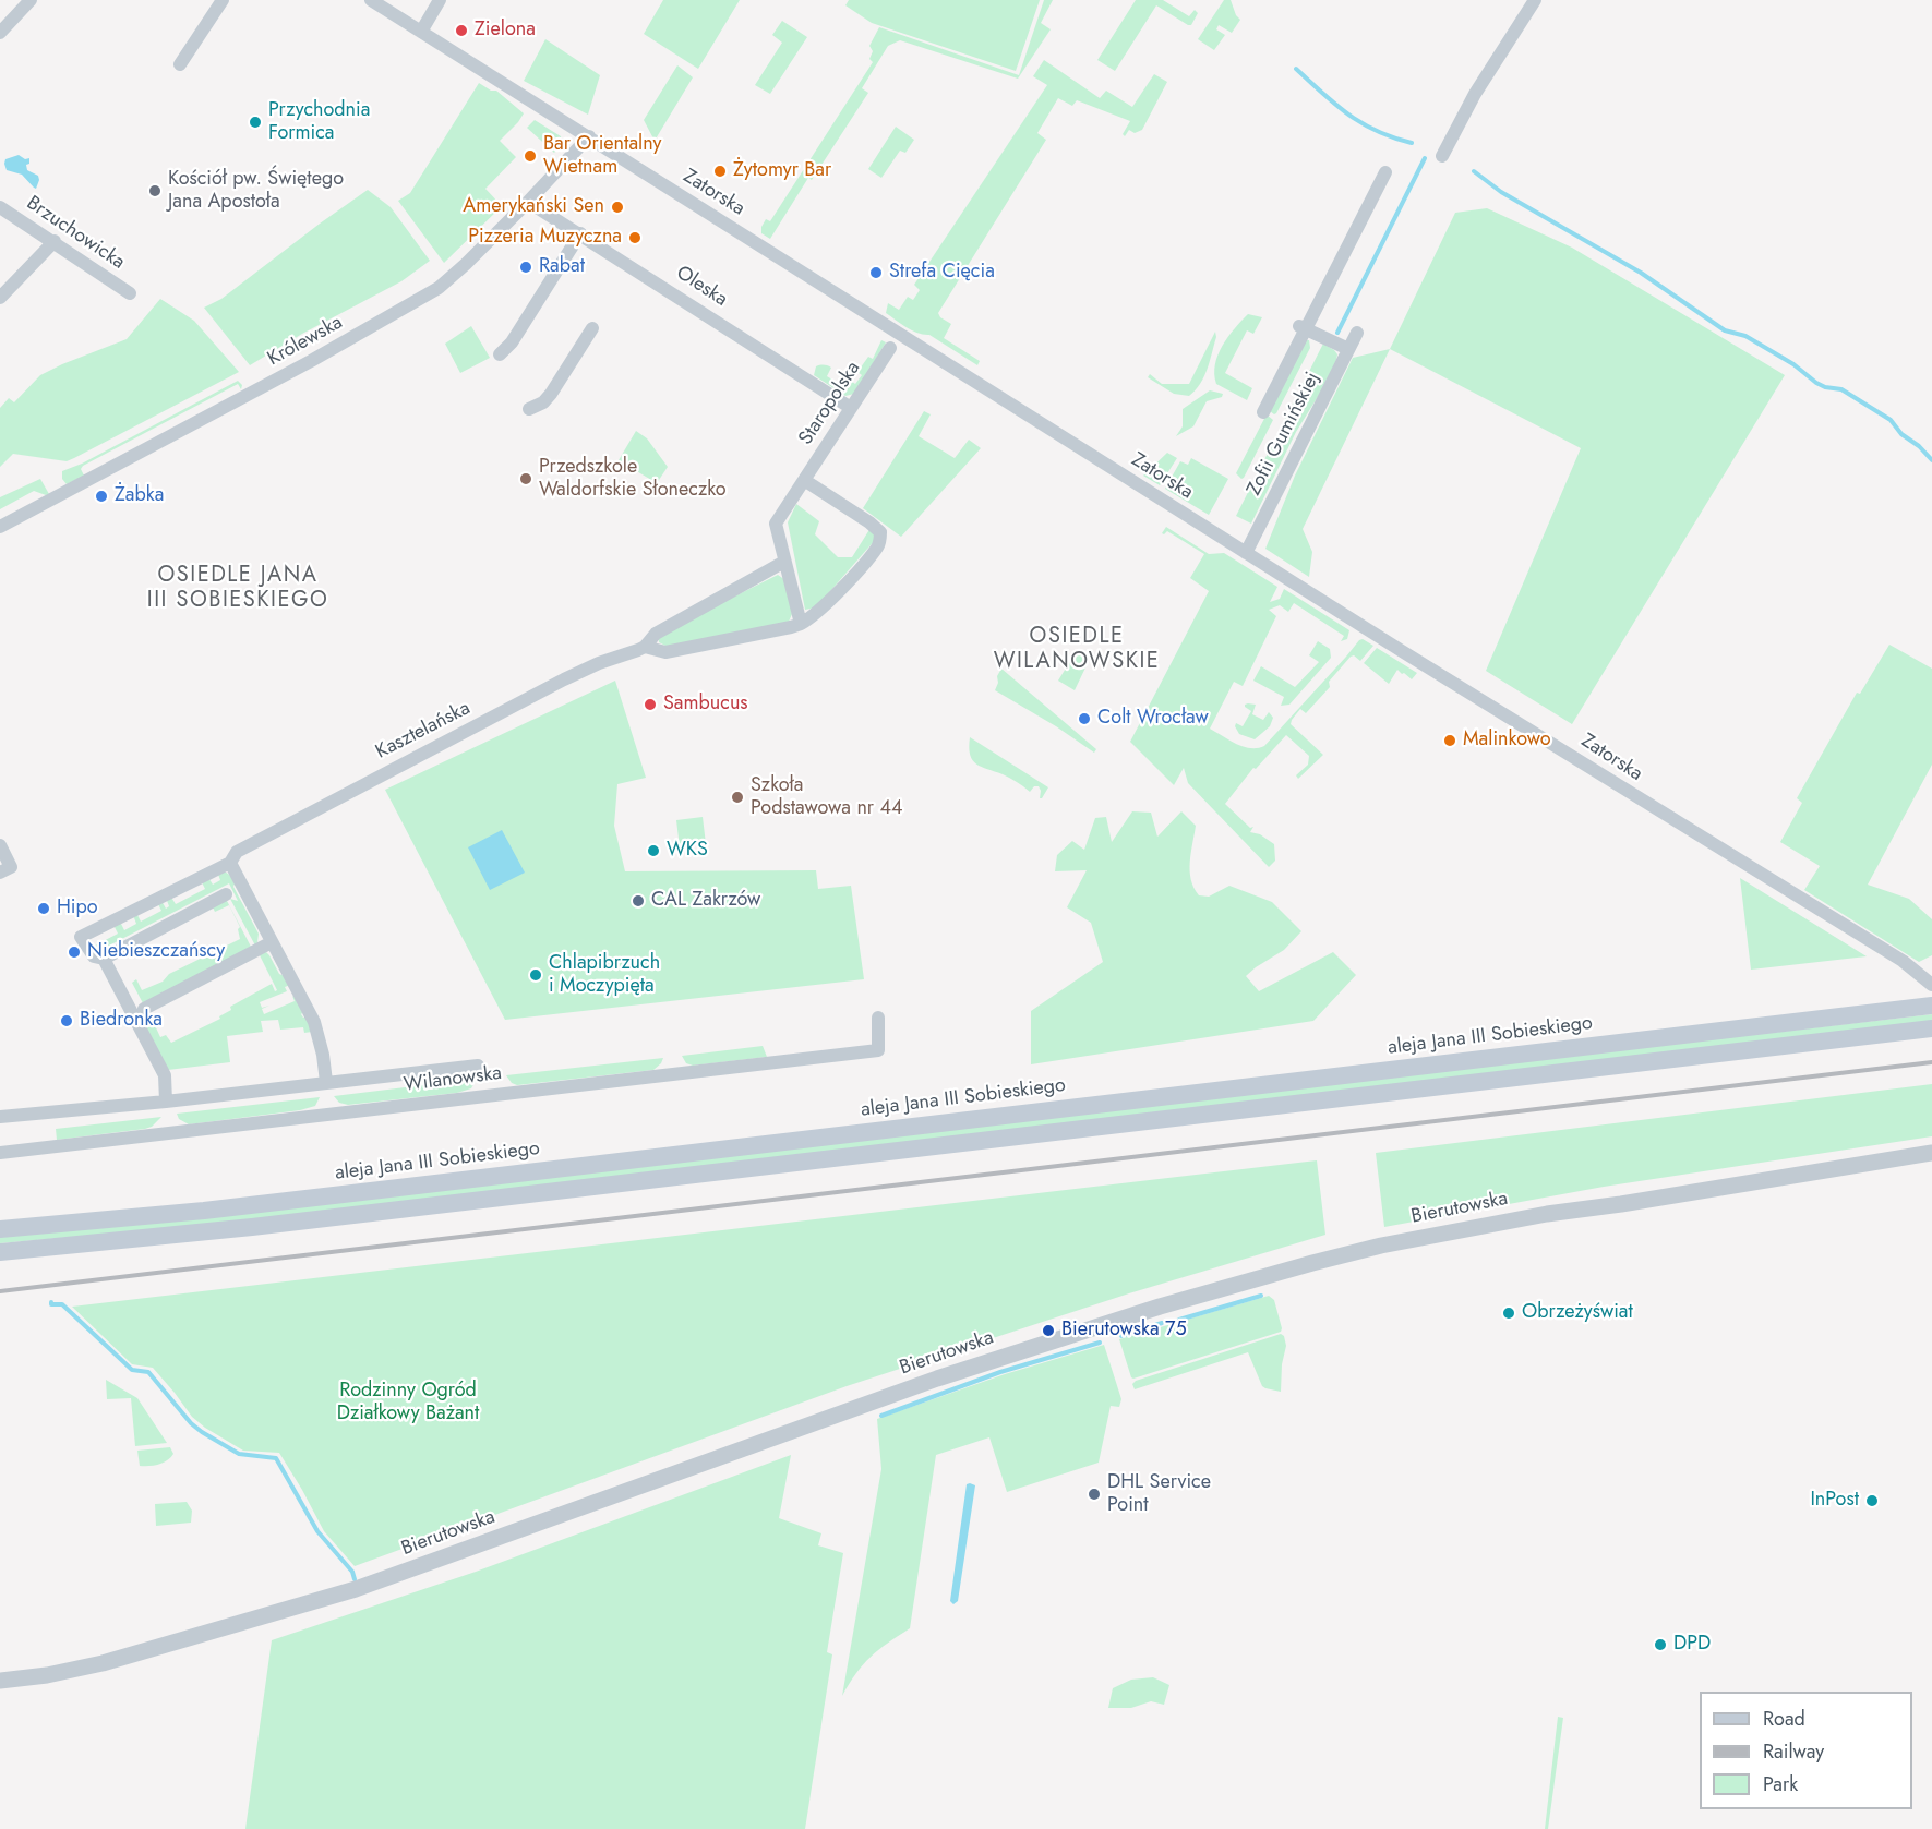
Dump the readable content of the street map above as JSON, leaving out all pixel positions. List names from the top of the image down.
{
  "streets": {
    "main road": ["aleja Jana III Sobieskiego"],
    "street": [
      "Zatorska",
      "Brzuchowicka",
      "Oleska",
      "Królewska",
      "Staropolska",
      "Zofii Gumińskiej",
      "Kasztelańska",
      "Wilanowska",
      "Bierutowska"
    ]
  },
  "crossings": [
    ["Zatorska", "Królewska"],
    ["Zatorska", "Zofii Gumińskiej"],
    ["Oleska", "Królewska"],
    ["Oleska", "Staropolska"],
    ["Staropolska", "Kasztelańska"]
  ],
  "districts": ["OSIEDLE JANA III SOBIESKIEGO", "OSIEDLE WILANOWSKIE"],
  "parks": ["Rodzinny Ogród Działkowy Bażant"],
  "places": [
    "Zielona",
    "Przychodnia Formica",
    "Bar Orientalny Wietnam",
    "Żytomyr Bar",
    "Kościół pw. Świętego Jana Apostoła",
    "Amerykański Sen",
    "Pizzeria Muzyczna",
    "Rabat",
    "Strefa Cięcia",
    "Przedszkole Waldorfskie Słoneczko",
    "Żabka",
    "Sambucus",
    "Colt Wrocław",
    "Malinkowo",
    "Szkoła Podstawowa nr 44",
    "WKS",
    "CAL Zakrzów",
    "Hipo",
    "Niebieszczańscy",
    "Chlapibrzuch i Moczypięta",
    "Biedronka",
    "Obrzeżyświat",
    "Bierutowska 75",
    "DHL Service Point",
    "InPost",
    "DPD"
  ],
  "legend": ["Road", "Railway", "Park"]
}
